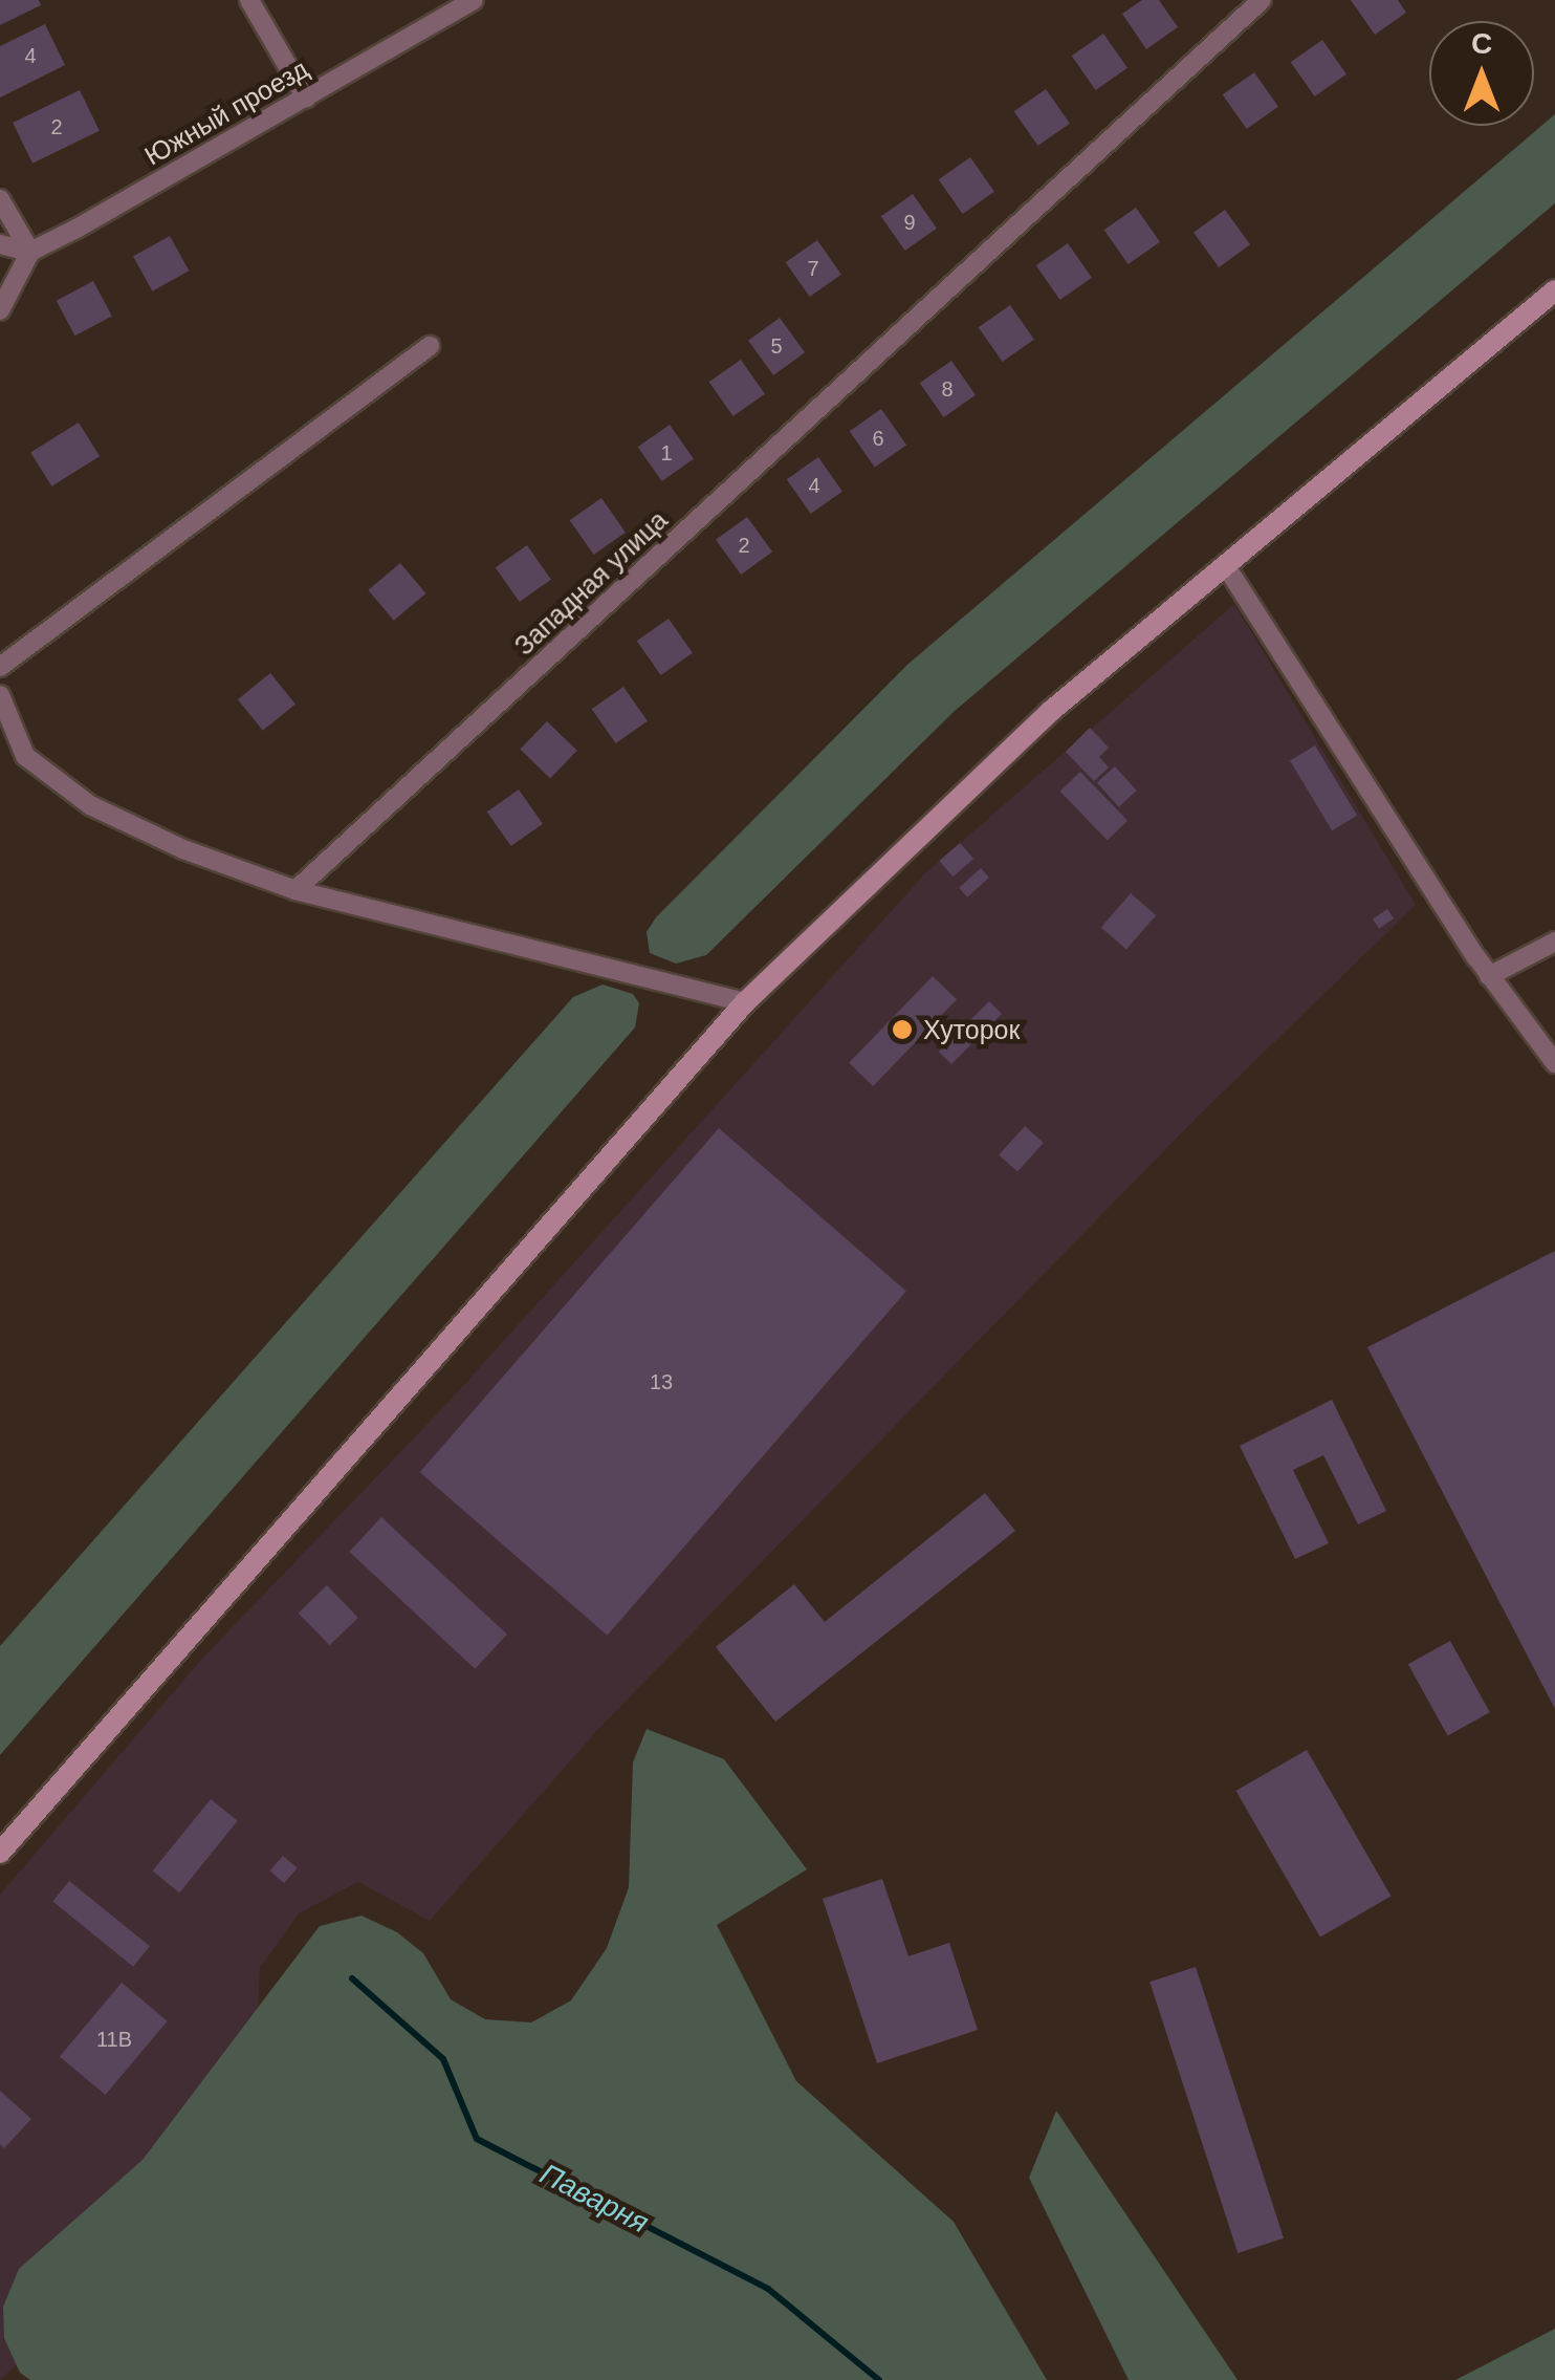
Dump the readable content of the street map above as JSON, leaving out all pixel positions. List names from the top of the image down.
{
  "streets": {
    "street": ["Южный проезд", "Западная улица"]
  },
  "water": ["Паварня"],
  "places": ["Хуторок"],
  "house_numbers": [
    "4",
    "2",
    "9",
    "7",
    "5",
    "8",
    "6",
    "1",
    "4",
    "2",
    "13",
    "11В"
  ],
  "north": "top"
}
